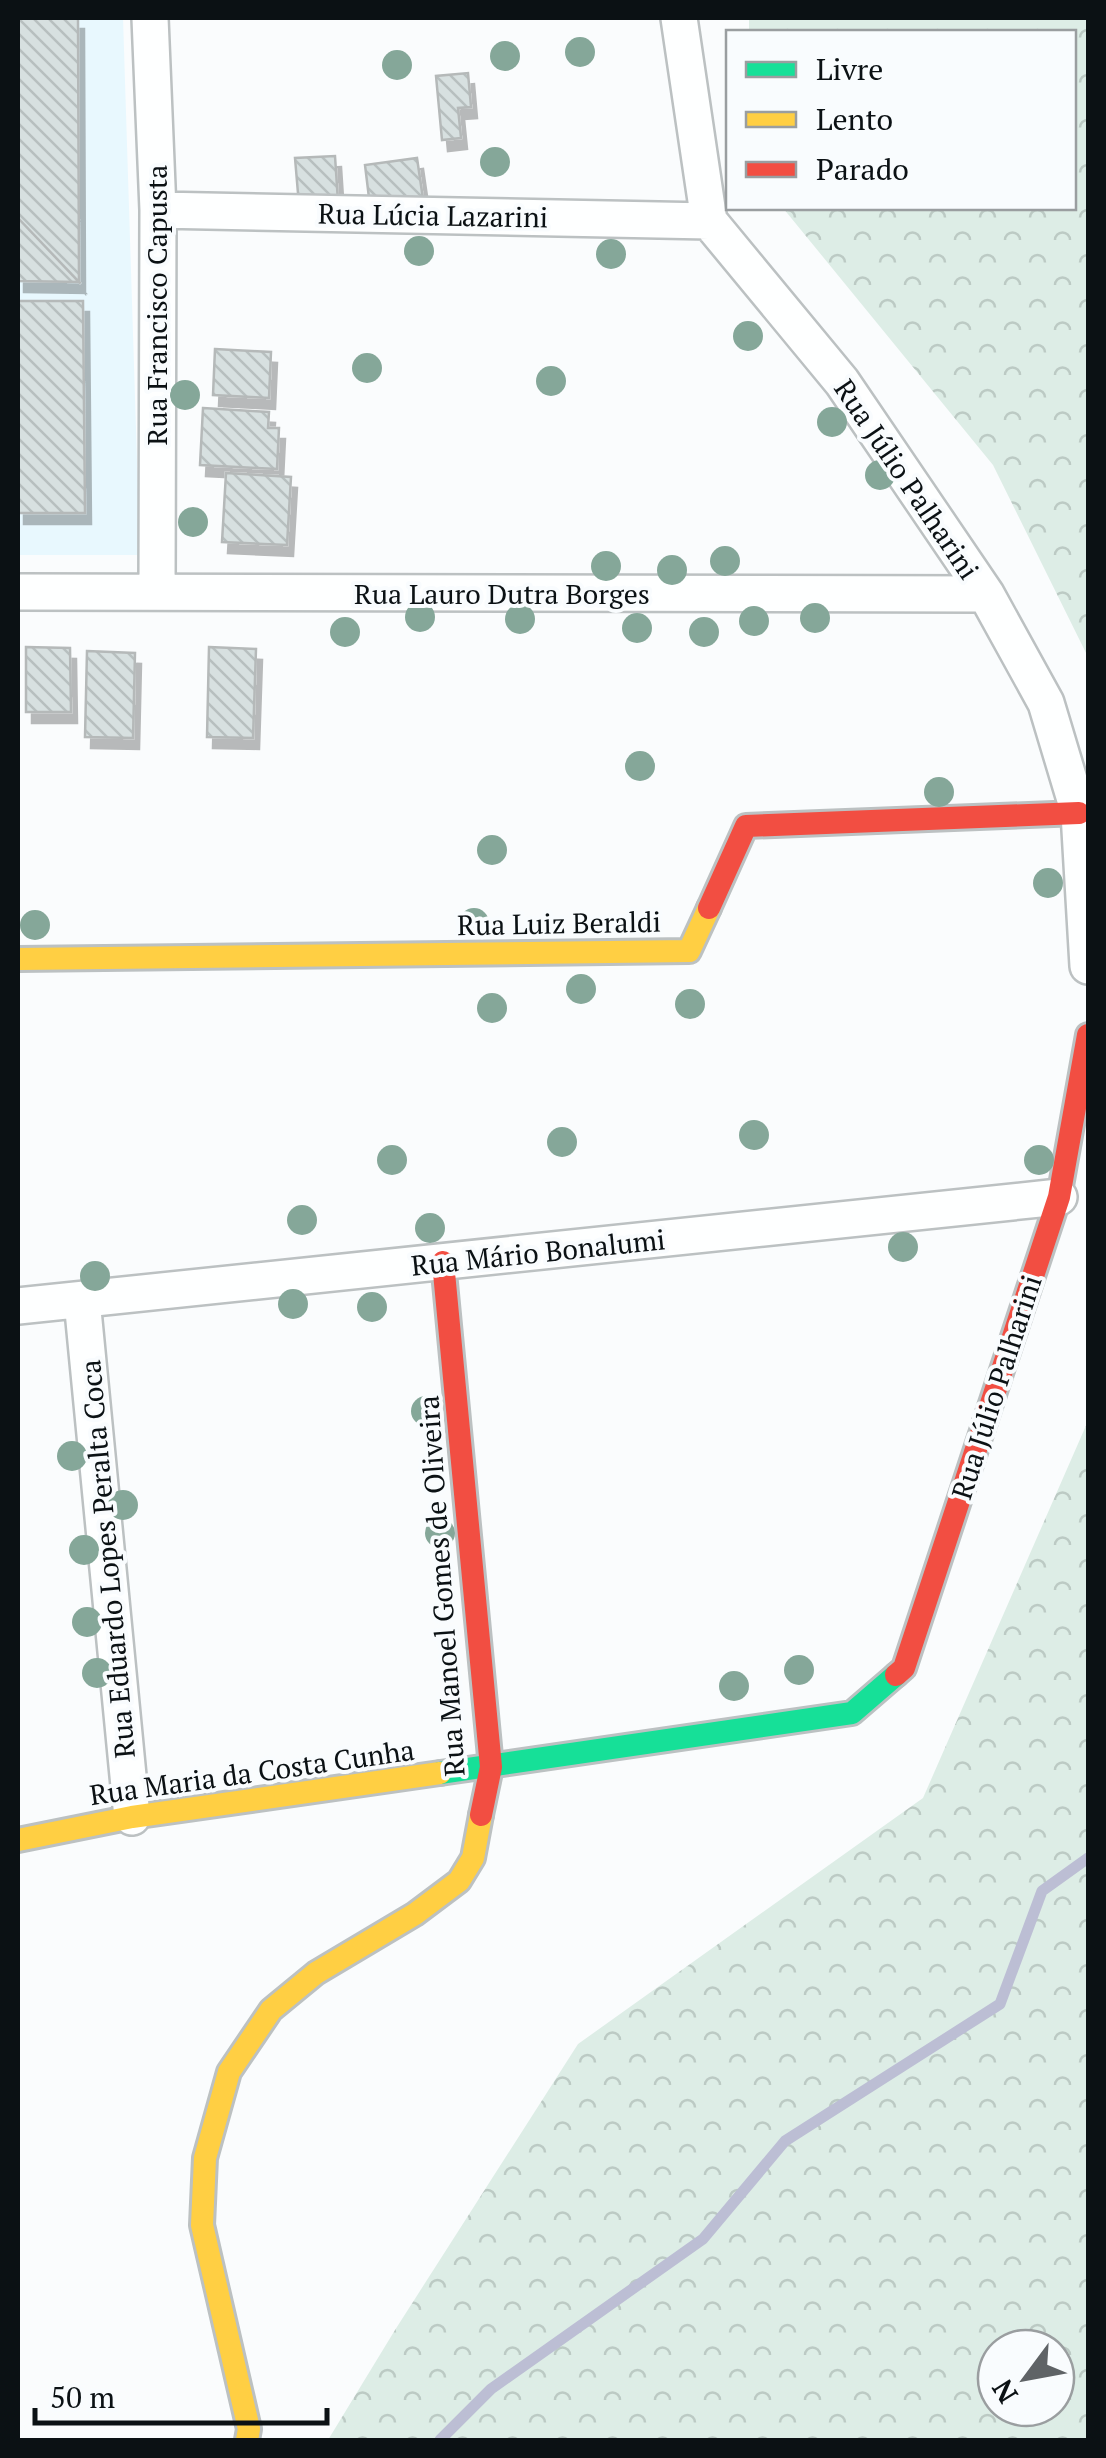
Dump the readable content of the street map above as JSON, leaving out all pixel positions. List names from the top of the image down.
{
  "streets": {
    "street": [
      "Rua Lúcia Lazarini",
      "Rua Francisco Capusta",
      "Rua Júlio Palharini",
      "Rua Lauro Dutra Borges",
      "Rua Luiz Beraldi",
      "Rua Mário Bonalumi",
      "Rua Eduardo Lopes Peralta Coca",
      "Rua Manoel Gomes de Oliveira",
      "Rua Maria da Costa Cunha"
    ]
  },
  "crossings": [
    ["Rua Lúcia Lazarini", "Rua Francisco Capusta"],
    ["Rua Lúcia Lazarini", "Rua Júlio Palharini"],
    ["Rua Francisco Capusta", "Rua Lauro Dutra Borges"],
    ["Rua Júlio Palharini", "Rua Lauro Dutra Borges"],
    ["Rua Júlio Palharini", "Rua Luiz Beraldi"],
    ["Rua Júlio Palharini", "Rua Mário Bonalumi"],
    ["Rua Júlio Palharini", "Rua Maria da Costa Cunha"],
    ["Rua Mário Bonalumi", "Rua Eduardo Lopes Peralta Coca"],
    ["Rua Mário Bonalumi", "Rua Manoel Gomes de Oliveira"],
    ["Rua Eduardo Lopes Peralta Coca", "Rua Maria da Costa Cunha"],
    ["Rua Manoel Gomes de Oliveira", "Rua Maria da Costa Cunha"]
  ],
  "legend": ["Livre", "Lento", "Parado"],
  "scale_bar": "50 m",
  "north": "bottom left"
}
